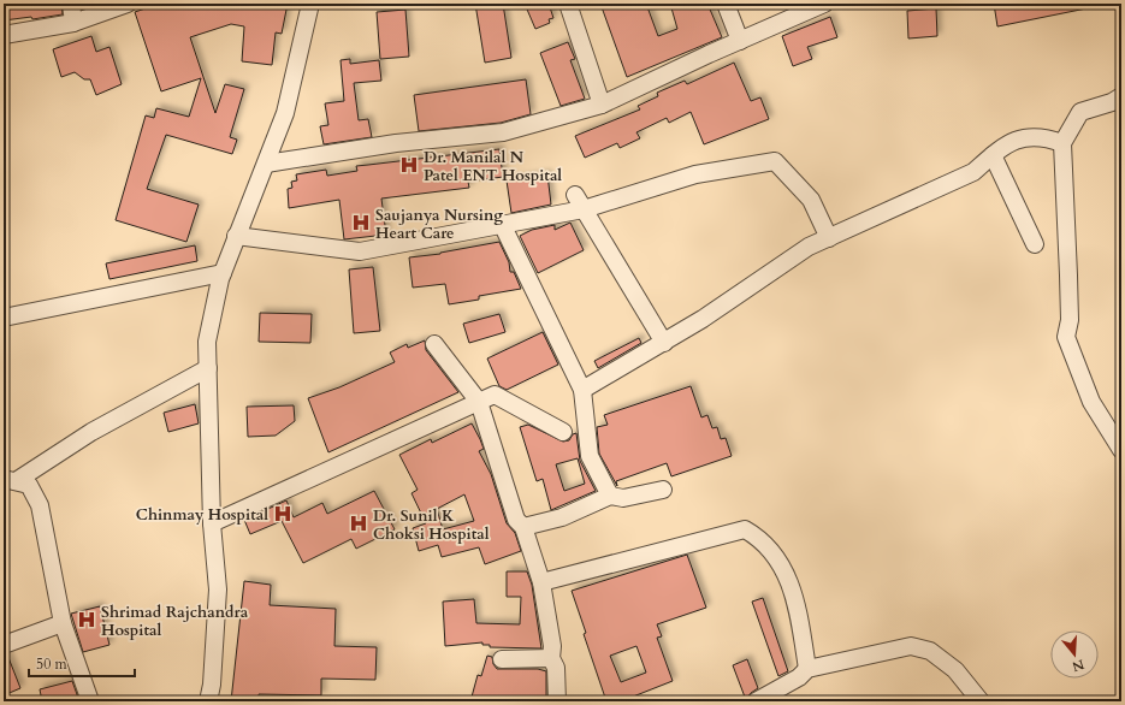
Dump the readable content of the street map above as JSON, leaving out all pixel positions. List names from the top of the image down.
{
  "places": {
    "hospital": [
      "Dr. Manilal N Patel ENT Hospital",
      "Saujanya Nursing Heart Care",
      "Chinmay Hospital",
      "Dr. Sunil K Choksi Hospital",
      "Shrimad Rajchandra Hospital"
    ]
  },
  "scale_bar": "50 m",
  "north": "bottom"
}
